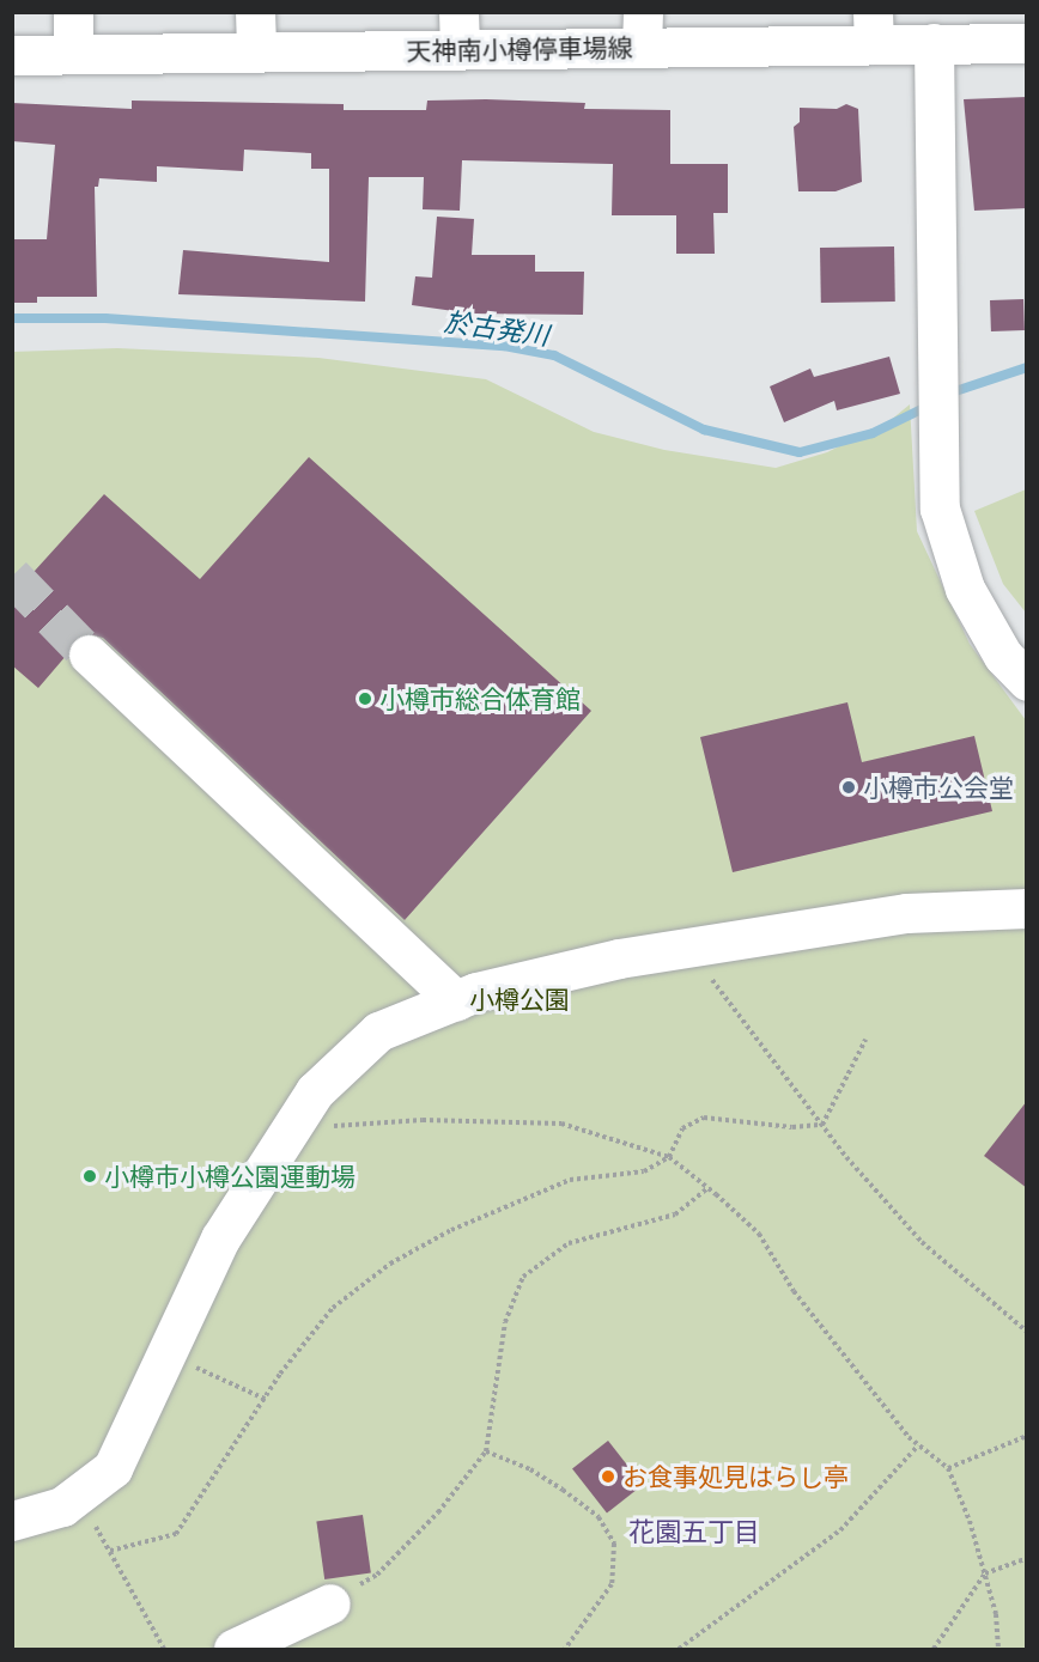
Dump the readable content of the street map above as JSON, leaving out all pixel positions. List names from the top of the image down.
{
  "streets": {
    "street": ["天神南小樽停車場線"]
  },
  "districts": ["花園五丁目"],
  "water": ["於古発川"],
  "parks": ["小樽公園"],
  "places": [
    "小樽市総合体育館",
    "小樽市公会堂",
    "小樽市小樽公園運動場",
    "お食事処見はらし亭"
  ]
}
